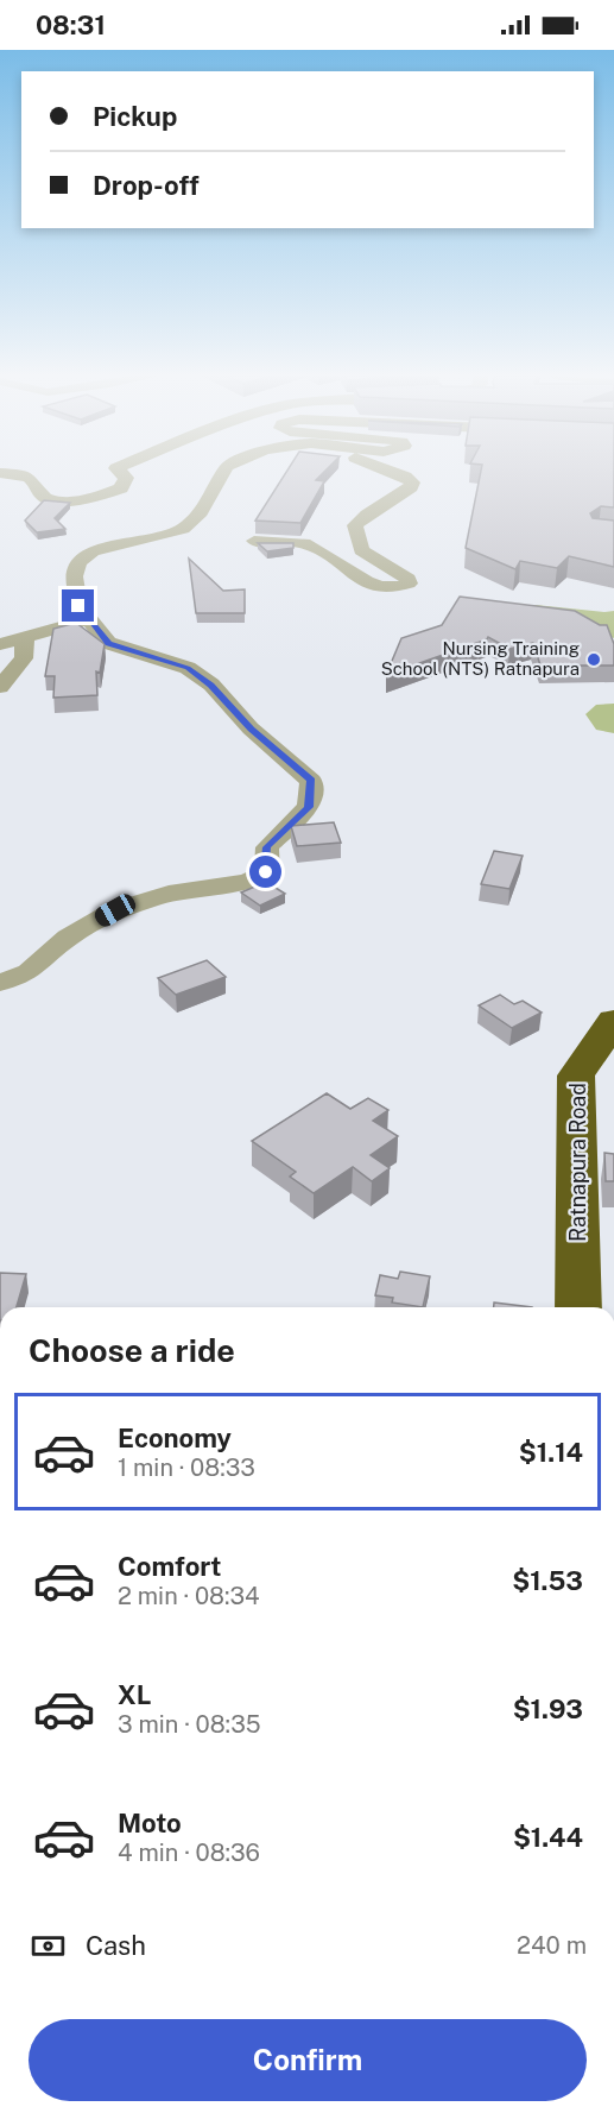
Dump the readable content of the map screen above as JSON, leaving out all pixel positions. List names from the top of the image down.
{
  "streets": {
    "highway": ["Ratnapura Road"]
  },
  "places": ["Nursing Training School (NTS) Ratnapura"],
  "page": {
    "status": "08:31",
    "banner": ["Pickup", "Drop-off"],
    "heading": "Choose a ride",
    "list": [
      {
        "name": "Economy",
        "note": "1 min · 08:33",
        "value": "$1.14"
      },
      {
        "name": "Comfort",
        "note": "2 min · 08:34",
        "value": "$1.53"
      },
      {
        "name": "XL",
        "note": "3 min · 08:35",
        "value": "$1.93"
      },
      {
        "name": "Moto",
        "note": "4 min · 08:36",
        "value": "$1.44"
      }
    ],
    "pay": ["Cash", "240 m"],
    "buttons": "Confirm"
  }
}
